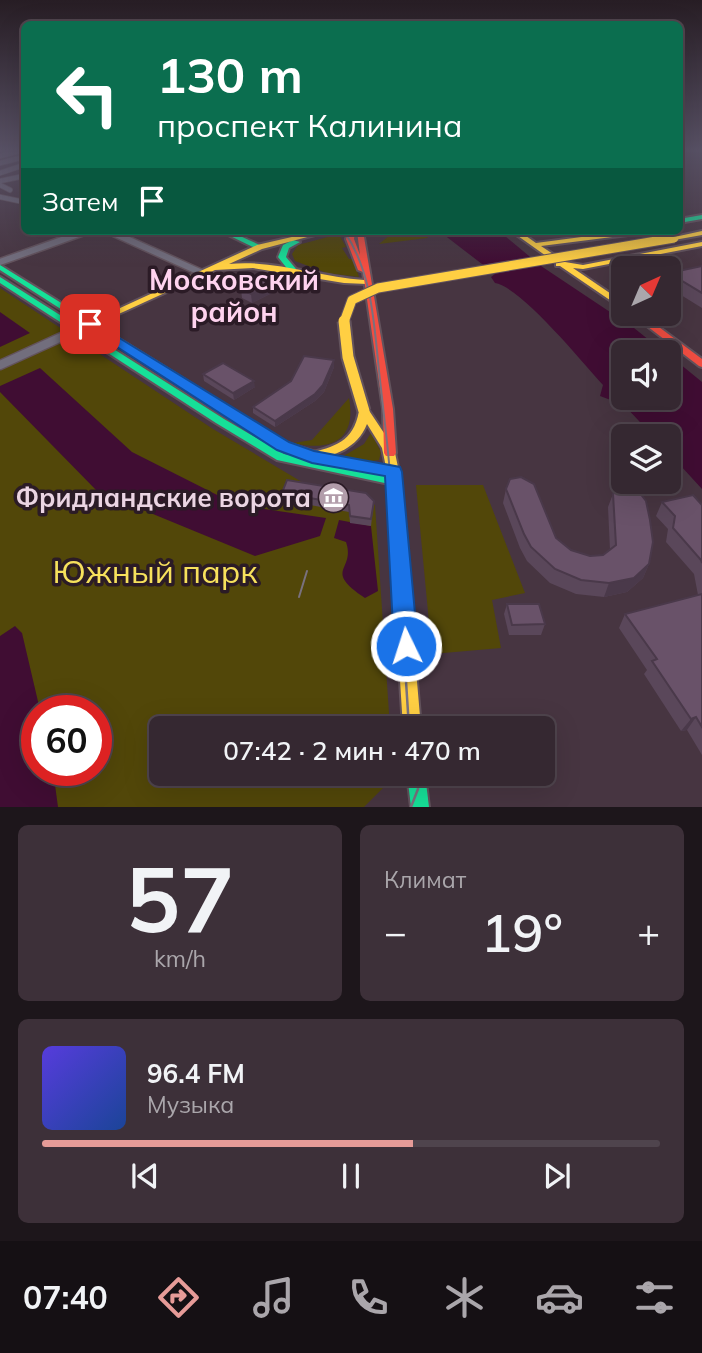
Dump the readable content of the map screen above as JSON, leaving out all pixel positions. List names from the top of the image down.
{
  "districts": ["Московский район"],
  "parks": ["Южный парк"],
  "places": {
    "museum": ["Фридландские ворота"]
  },
  "north": "top right",
  "page": {
    "turn": ["130 m", "проспект Калинина"],
    "then": "Затем",
    "limit": "60",
    "trip": "07:42 · 2 мин · 470 m",
    "tile": [
      ["57", "km/h"],
      "Климат"
    ],
    "heat": ["−", "19°", "+"],
    "song": ["96.4 FM", "Музыка"],
    "tabs": "07:40"
  }
}
